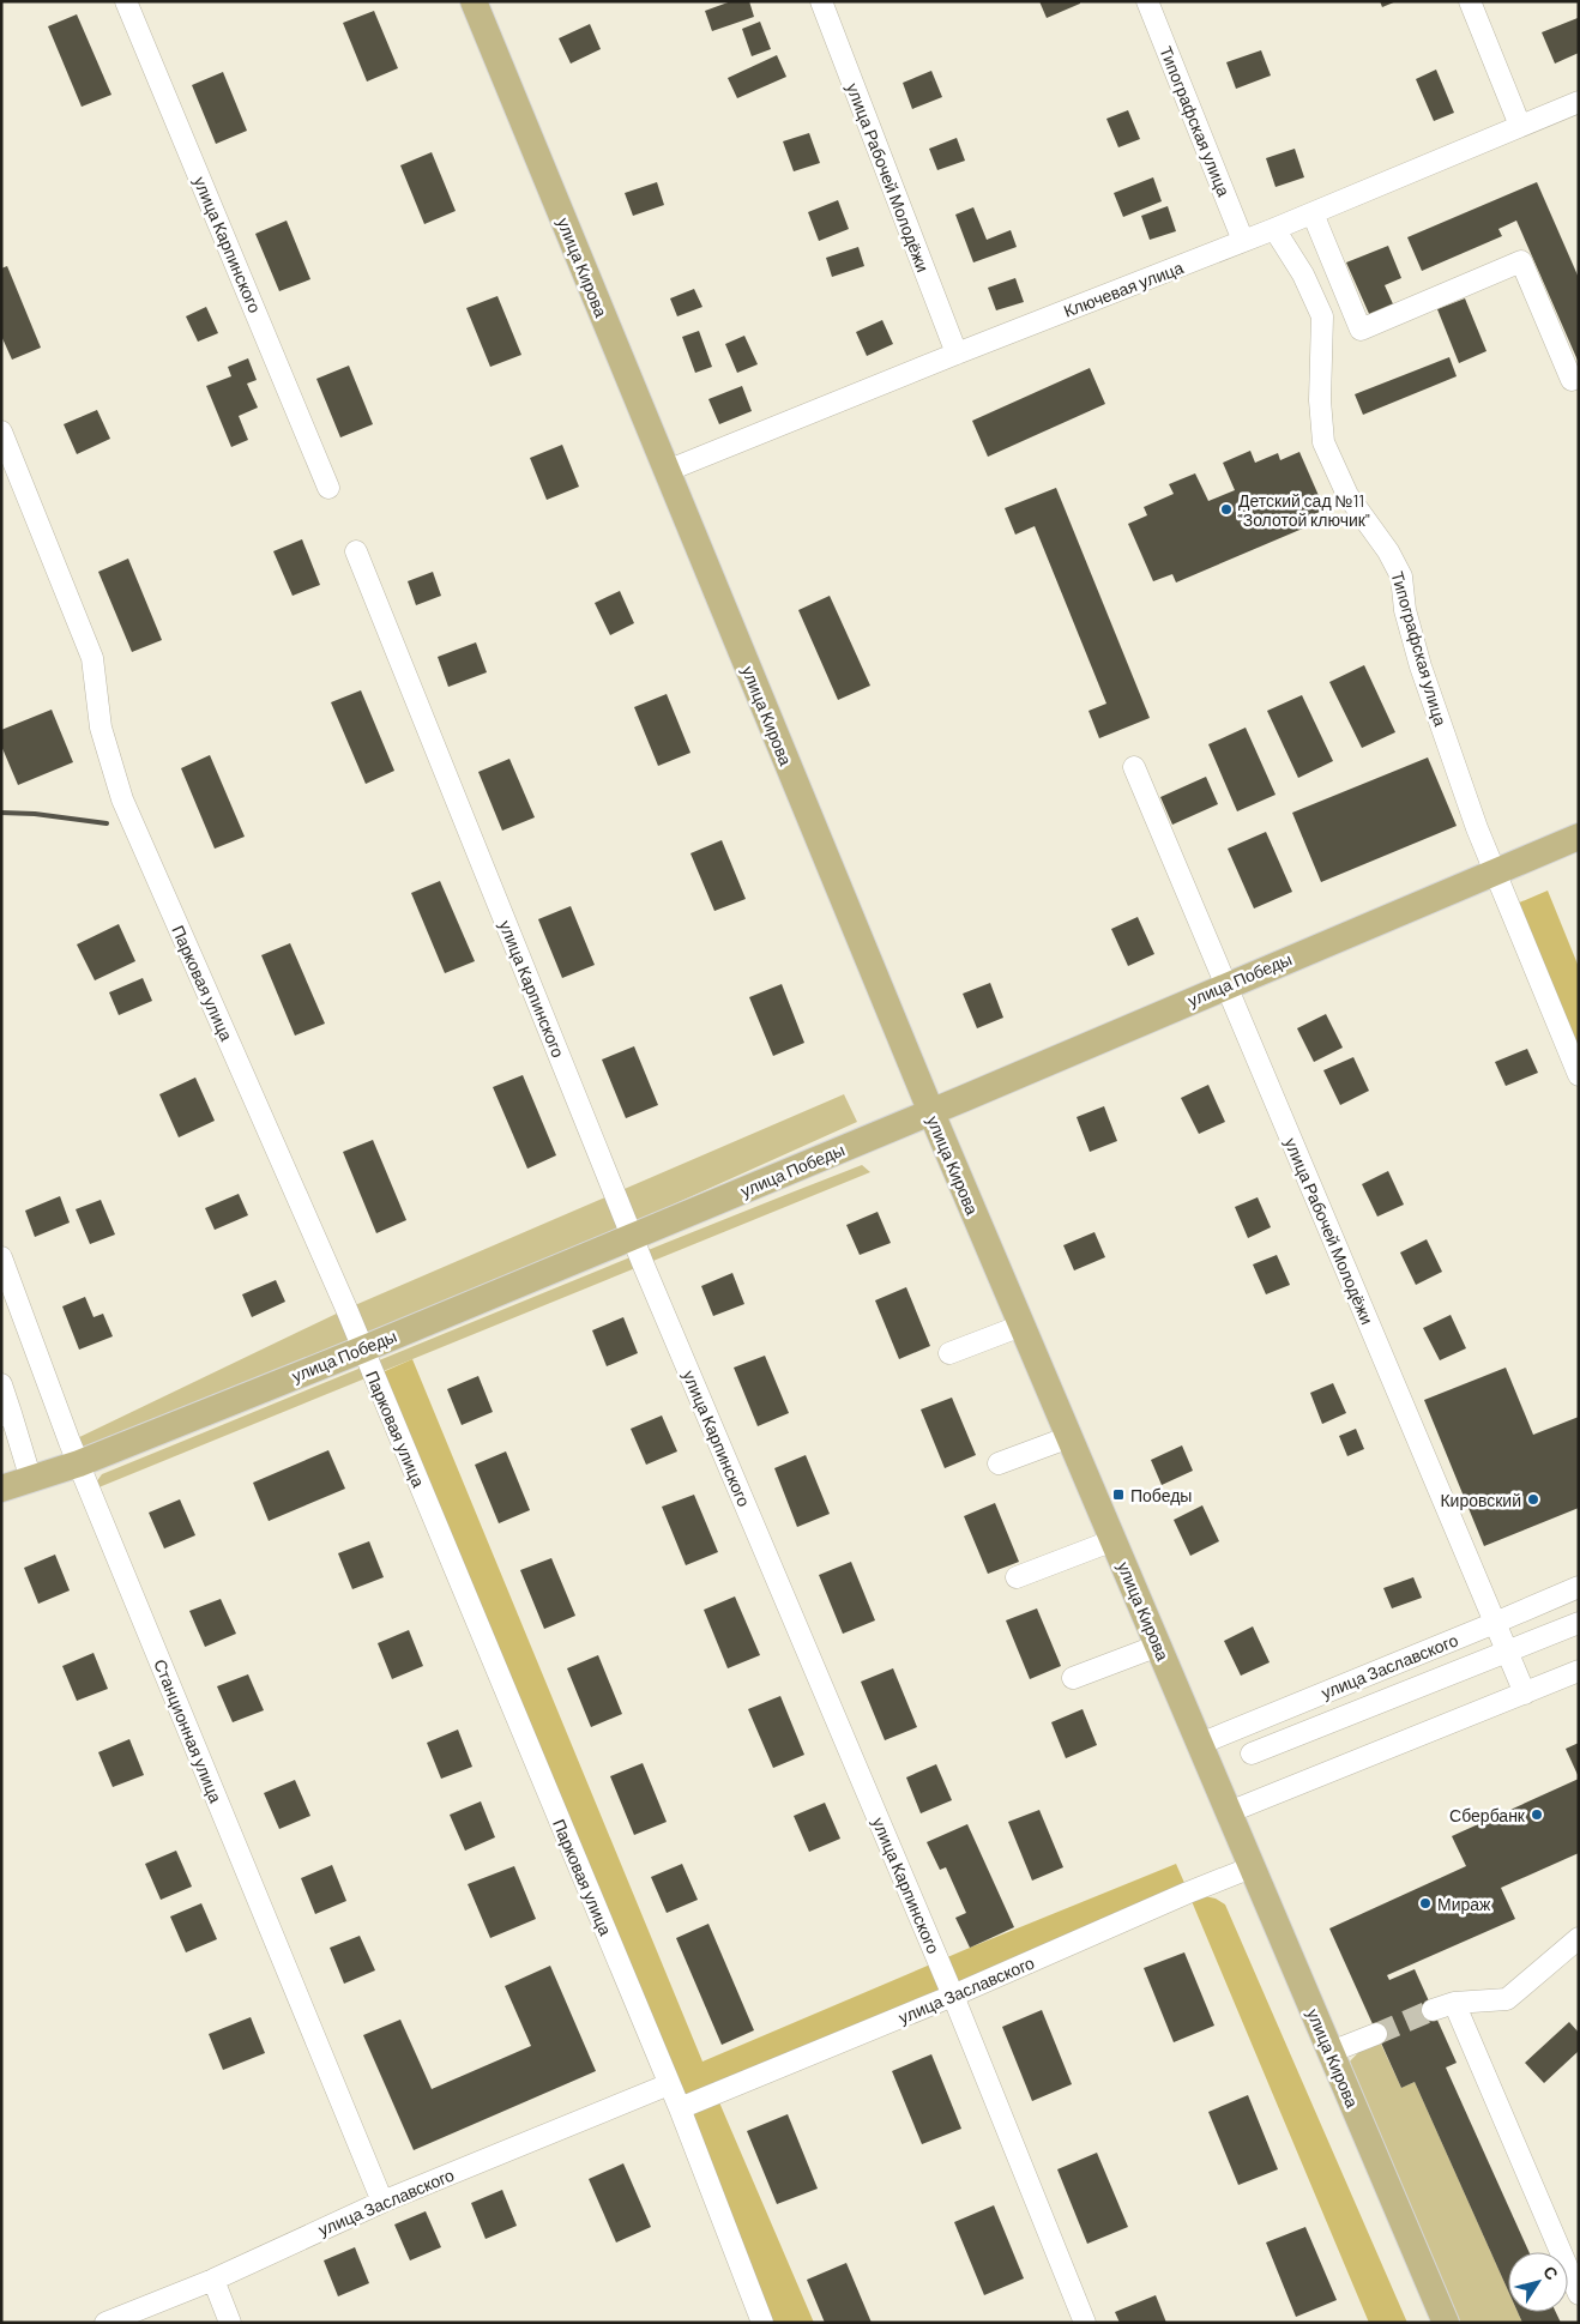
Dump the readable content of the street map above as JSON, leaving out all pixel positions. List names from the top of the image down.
{
  "streets": {
    "main road": ["улица Кирова", "улица Победы"],
    "street": [
      "Типографская улица",
      "улица Рабочей Молодёжи",
      "улица Карпинского",
      "Ключевая улица",
      "Парковая улица",
      "улица Заславского",
      "Станционная улица"
    ]
  },
  "crossings": [
    ["Типографская улица", "Ключевая улица"],
    ["Типографская улица", "улица Победы"],
    ["улица Рабочей Молодёжи", "Ключевая улица"],
    ["улица Рабочей Молодёжи", "улица Победы"],
    ["улица Рабочей Молодёжи", "улица Заславского"],
    ["улица Карпинского", "улица Победы"],
    ["улица Карпинского", "улица Заславского"],
    ["улица Кирова", "Ключевая улица"],
    ["улица Кирова", "улица Победы"],
    ["улица Кирова", "улица Заславского"],
    ["улица Победы", "Парковая улица"],
    ["улица Победы", "Станционная улица"],
    ["Парковая улица", "улица Заславского"],
    ["улица Заславского", "Станционная улица"]
  ],
  "places": {
    "other": [
      "Детский сад №11 \"Золотой ключик\"",
      "Кировский",
      "Сбербанк",
      "Мираж"
    ],
    "transit": ["Победы"]
  },
  "north": "top right"
}
